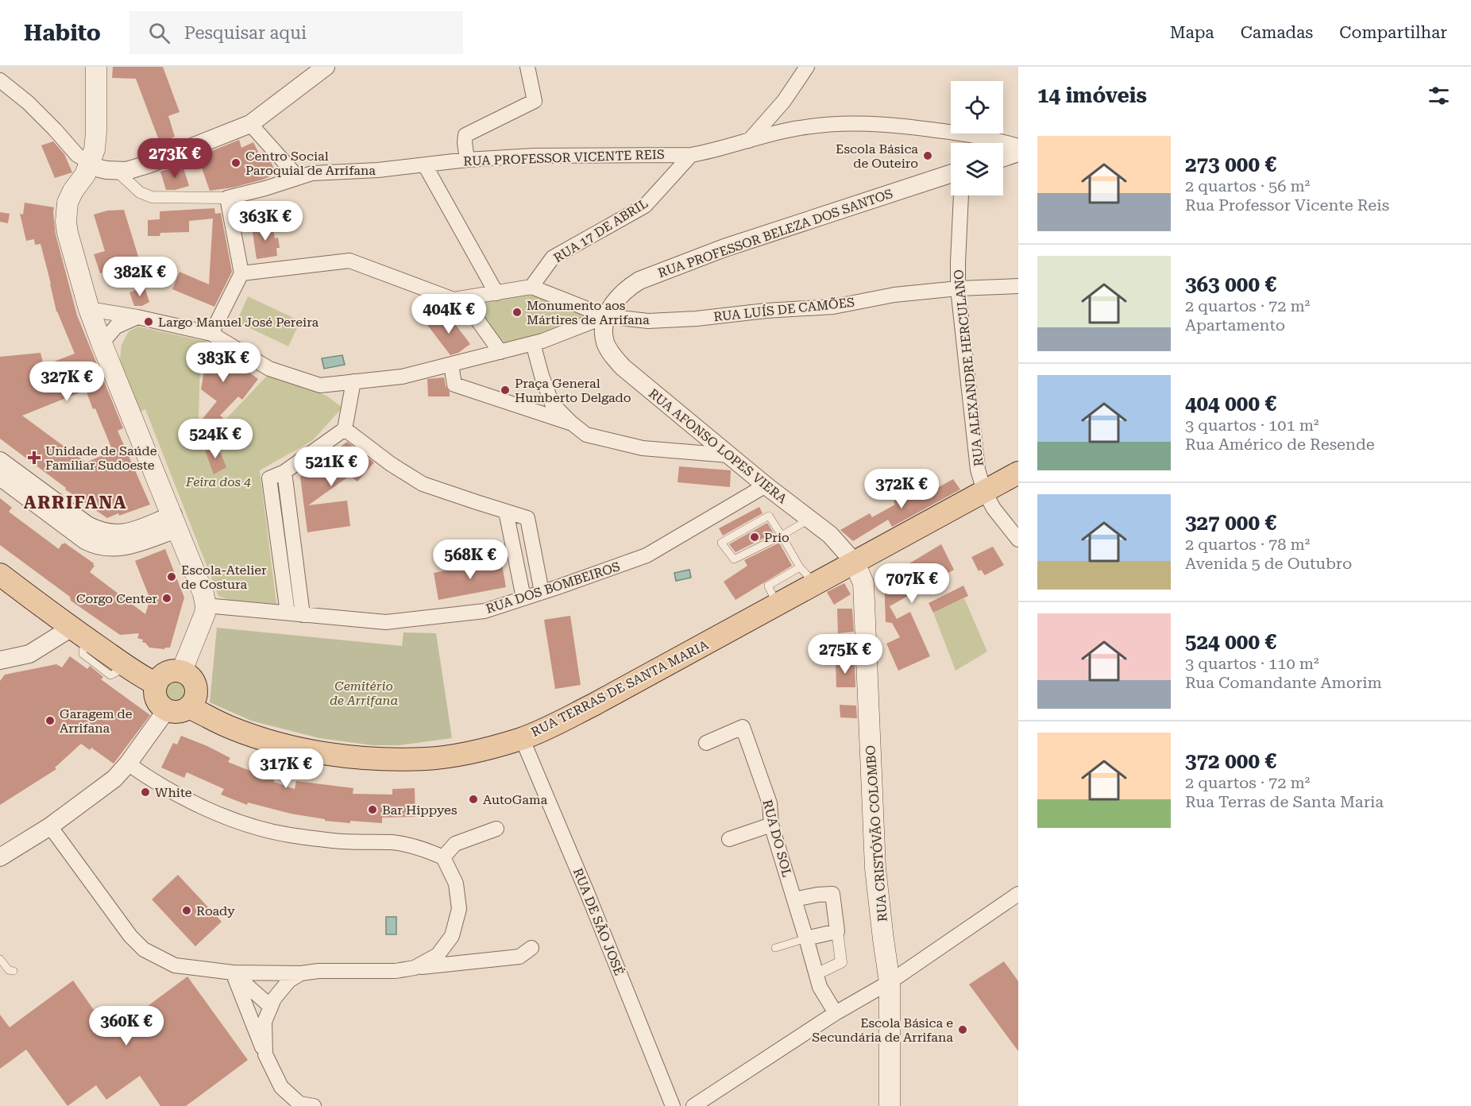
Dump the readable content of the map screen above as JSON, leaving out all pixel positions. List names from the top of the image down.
{
  "streets": {
    "main road": ["RUA TERRAS DE SANTA MARIA", "RUA CRISTÓVÃO COLOMBO"],
    "street": [
      "RUA PROFESSOR VICENTE REIS",
      "RUA 17 DE ABRIL",
      "RUA PROFESSOR BELEZA DOS SANTOS",
      "RUA LUÍS DE CAMÕES",
      "RUA ALEXANDRE HERCULANO",
      "RUA AFONSO LOPES VIERA",
      "RUA DOS BOMBEIROS",
      "RUA DO SOL",
      "RUA DE SÃO JOSÉ"
    ]
  },
  "crossings": [
    ["RUA PROFESSOR VICENTE REIS", "RUA 17 DE ABRIL"],
    ["RUA PROFESSOR BELEZA DOS SANTOS", "RUA LUÍS DE CAMÕES"],
    ["RUA PROFESSOR BELEZA DOS SANTOS", "RUA AFONSO LOPES VIERA"],
    ["RUA LUÍS DE CAMÕES", "RUA ALEXANDRE HERCULANO"],
    ["RUA LUÍS DE CAMÕES", "RUA AFONSO LOPES VIERA"],
    ["RUA ALEXANDRE HERCULANO", "RUA TERRAS DE SANTA MARIA"],
    ["RUA AFONSO LOPES VIERA", "RUA DOS BOMBEIROS"],
    ["RUA AFONSO LOPES VIERA", "RUA TERRAS DE SANTA MARIA"],
    ["RUA AFONSO LOPES VIERA", "RUA CRISTÓVÃO COLOMBO"],
    ["RUA TERRAS DE SANTA MARIA", "RUA CRISTÓVÃO COLOMBO"],
    ["RUA TERRAS DE SANTA MARIA", "RUA DE SÃO JOSÉ"]
  ],
  "districts": ["ARRIFANA"],
  "parks": ["Feira dos 4", "Cemitério de Arrifana"],
  "places": {
    "other": [
      "Escola Básica de Outeiro",
      "Centro Social Paroquial de Arrifana",
      "Monumento aos Mártires de Arrifana",
      "Largo Manuel José Pereira",
      "Praça General Humberto Delgado",
      "Prio",
      "Escola-Atelier de Costura",
      "Corgo Center",
      "Garagem de Arrifana",
      "White",
      "AutoGama",
      "Bar Hippyes",
      "Roady",
      "Escola Básica e Secundária de Arrifana"
    ],
    "health": ["Unidade de Saúde Familiar Sudoeste"]
  },
  "page": {
    "header": "Habito",
    "search": "Pesquisar aqui",
    "nav": ["Mapa", "Camadas", "Compartilhar"],
    "heading": "14 imóveis",
    "list": [
      {
        "name": "273 000 €",
        "note": "2 quartos · 56 m² · Rua Professor Vicente Reis"
      },
      {
        "name": "363 000 €",
        "note": "2 quartos · 72 m² · Apartamento"
      },
      {
        "name": "404 000 €",
        "note": "3 quartos · 101 m² · Rua Américo de Resende"
      },
      {
        "name": "327 000 €",
        "note": "2 quartos · 78 m² · Avenida 5 de Outubro"
      },
      {
        "name": "524 000 €",
        "note": "3 quartos · 110 m² · Rua Comandante Amorim"
      },
      {
        "name": "372 000 €",
        "note": "2 quartos · 72 m² · Rua Terras de Santa Maria"
      }
    ],
    "price": [
      "273K €",
      "363K €",
      "382K €",
      "404K €",
      "383K €",
      "327K €",
      "524K €",
      "521K €",
      "372K €",
      "568K €",
      "707K €",
      "275K €",
      "317K €",
      "360K €"
    ]
  }
}
